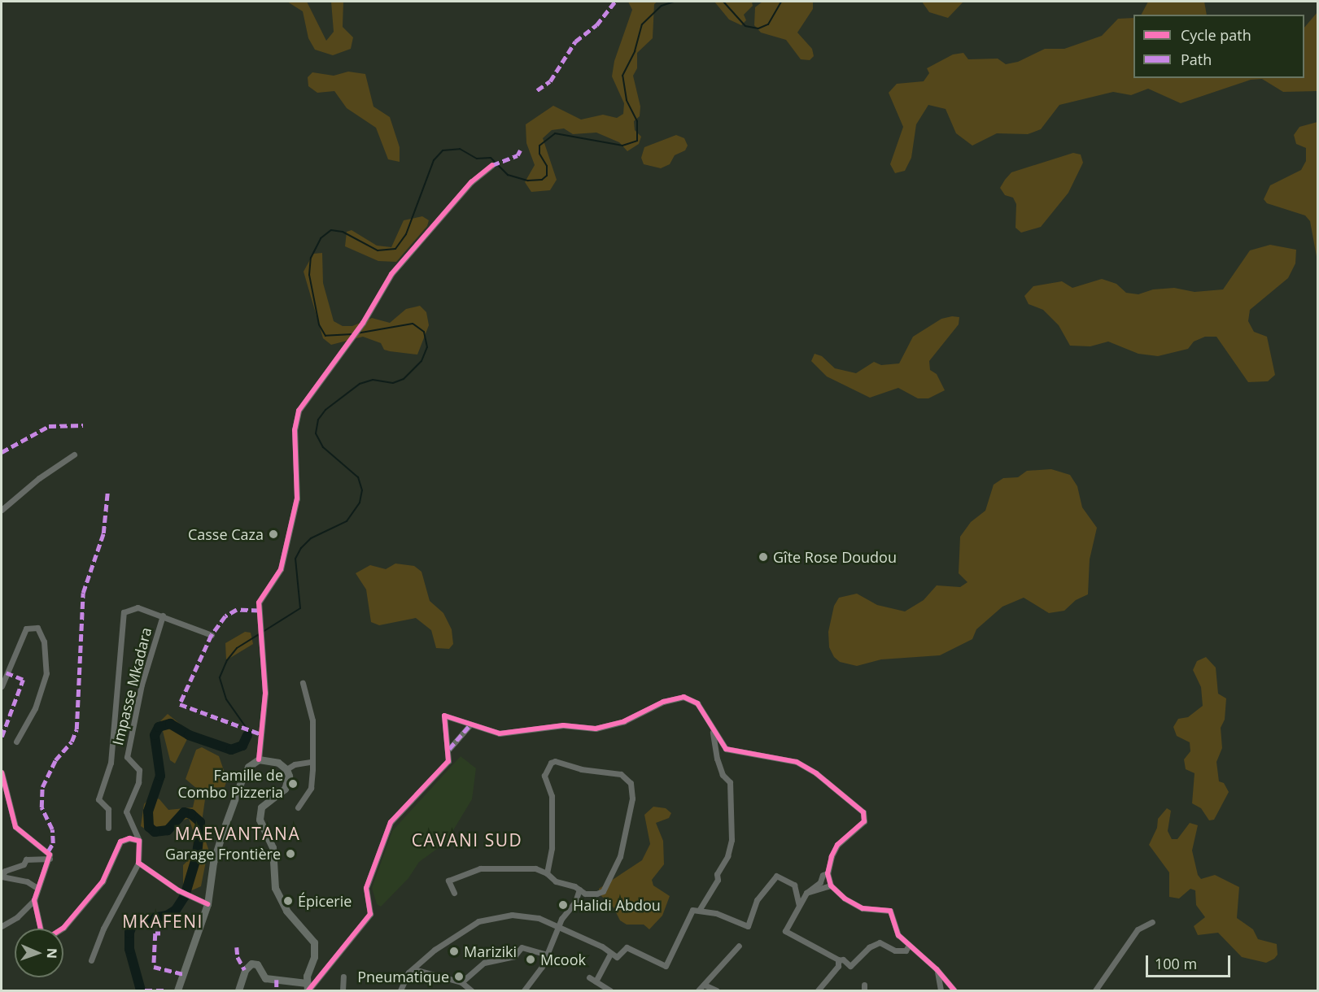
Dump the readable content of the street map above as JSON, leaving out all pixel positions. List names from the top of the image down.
{
  "streets": {
    "street": ["Impasse Mkadara"]
  },
  "districts": ["MAEVANTANA", "CAVANI SUD", "MKAFENI"],
  "places": [
    "Casse Caza",
    "Gîte Rose Doudou",
    "Famille de Combo Pizzeria",
    "Garage Frontière",
    "Épicerie",
    "Halidi Abdou",
    "Mariziki",
    "Mcook",
    "Pneumatique"
  ],
  "legend": ["Cycle path", "Path"],
  "scale_bar": "100 m",
  "north": "right"
}
